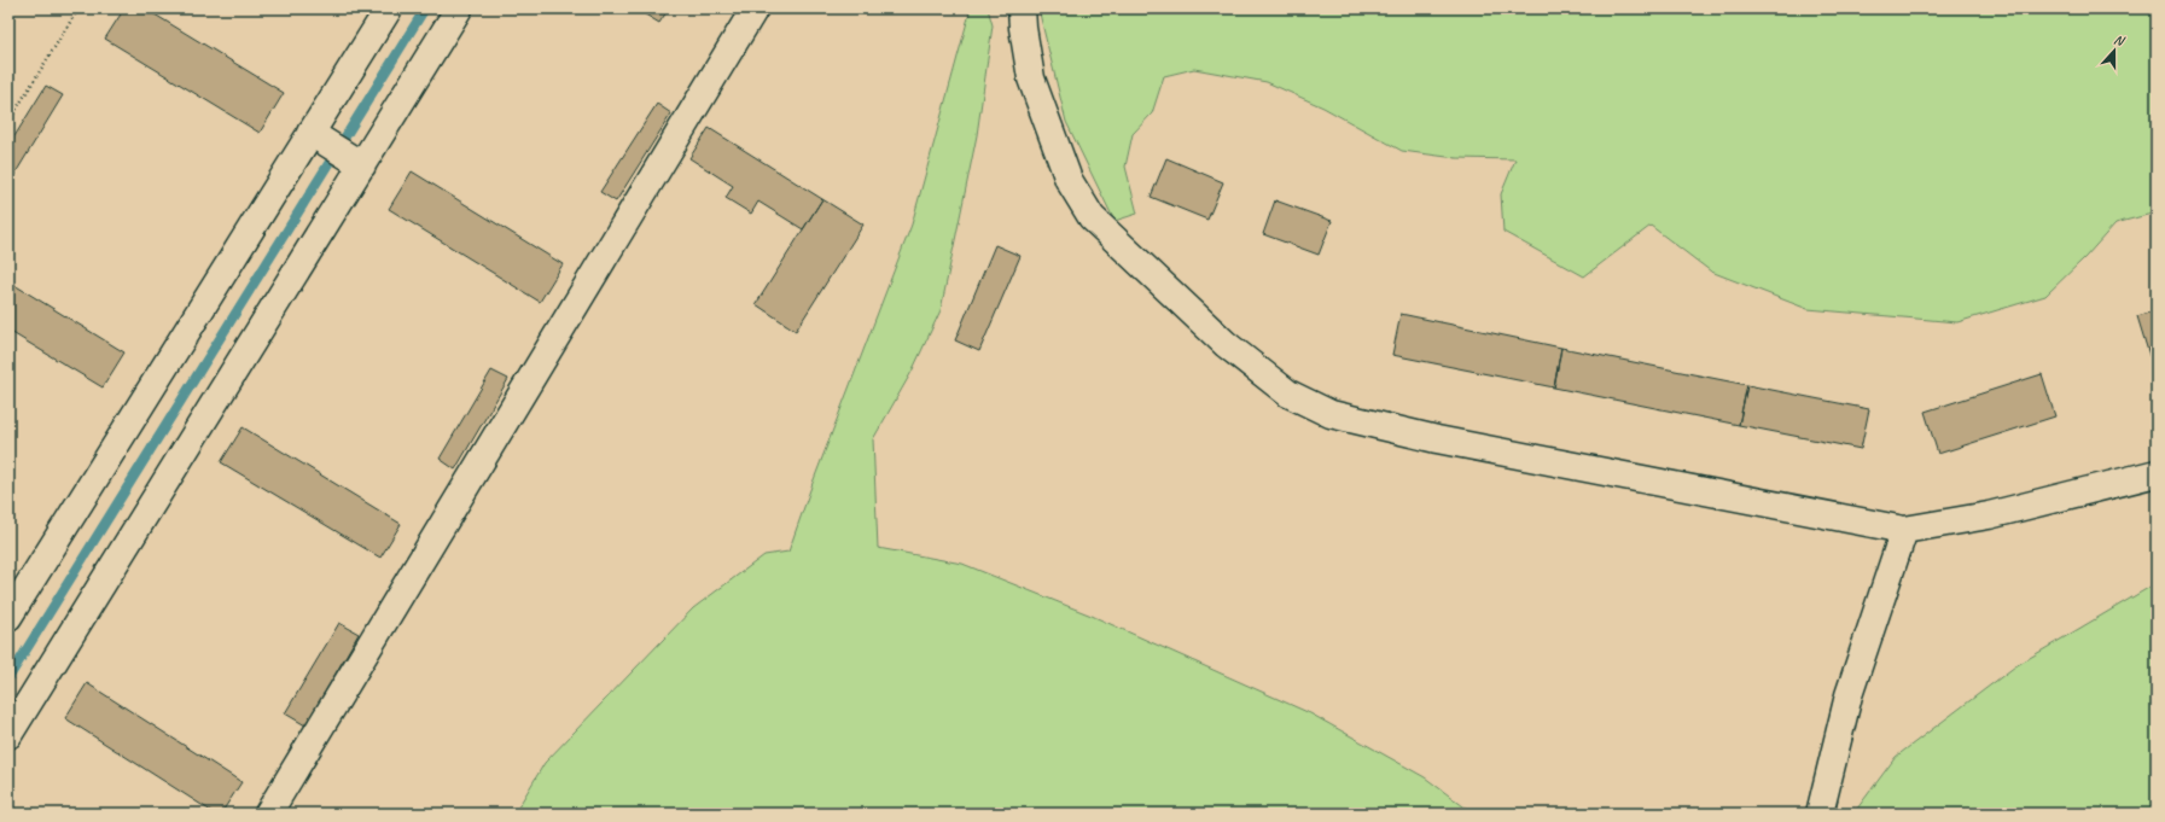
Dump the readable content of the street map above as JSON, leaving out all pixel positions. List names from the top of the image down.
{
  "north": "top"
}
